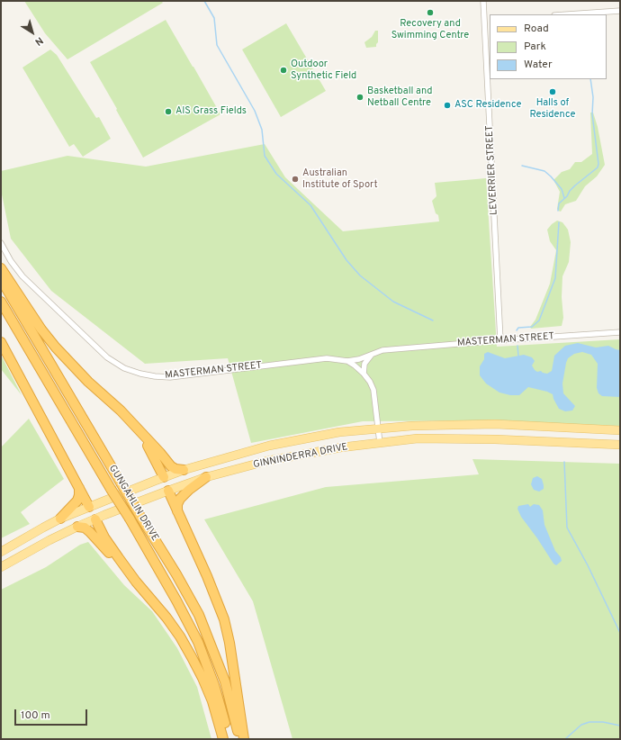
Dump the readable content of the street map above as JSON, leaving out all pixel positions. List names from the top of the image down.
{
  "streets": {
    "highway": ["GUNGAHLIN DRIVE"],
    "main road": ["GINNINDERRA DRIVE"],
    "street": ["LEVERRIER STREET", "MASTERMAN STREET"]
  },
  "crossings": [
    ["LEVERRIER STREET", "MASTERMAN STREET"]
  ],
  "places": [
    "Recovery and Swimming Centre",
    "Outdoor Synthetic Field",
    "Halls of Residence",
    "Basketball and Netball Centre",
    "ASC Residence",
    "AIS Grass Fields",
    "Australian Institute of Sport"
  ],
  "legend": ["Road", "Park", "Water"],
  "scale_bar": "100 m",
  "north": "bottom right"
}
